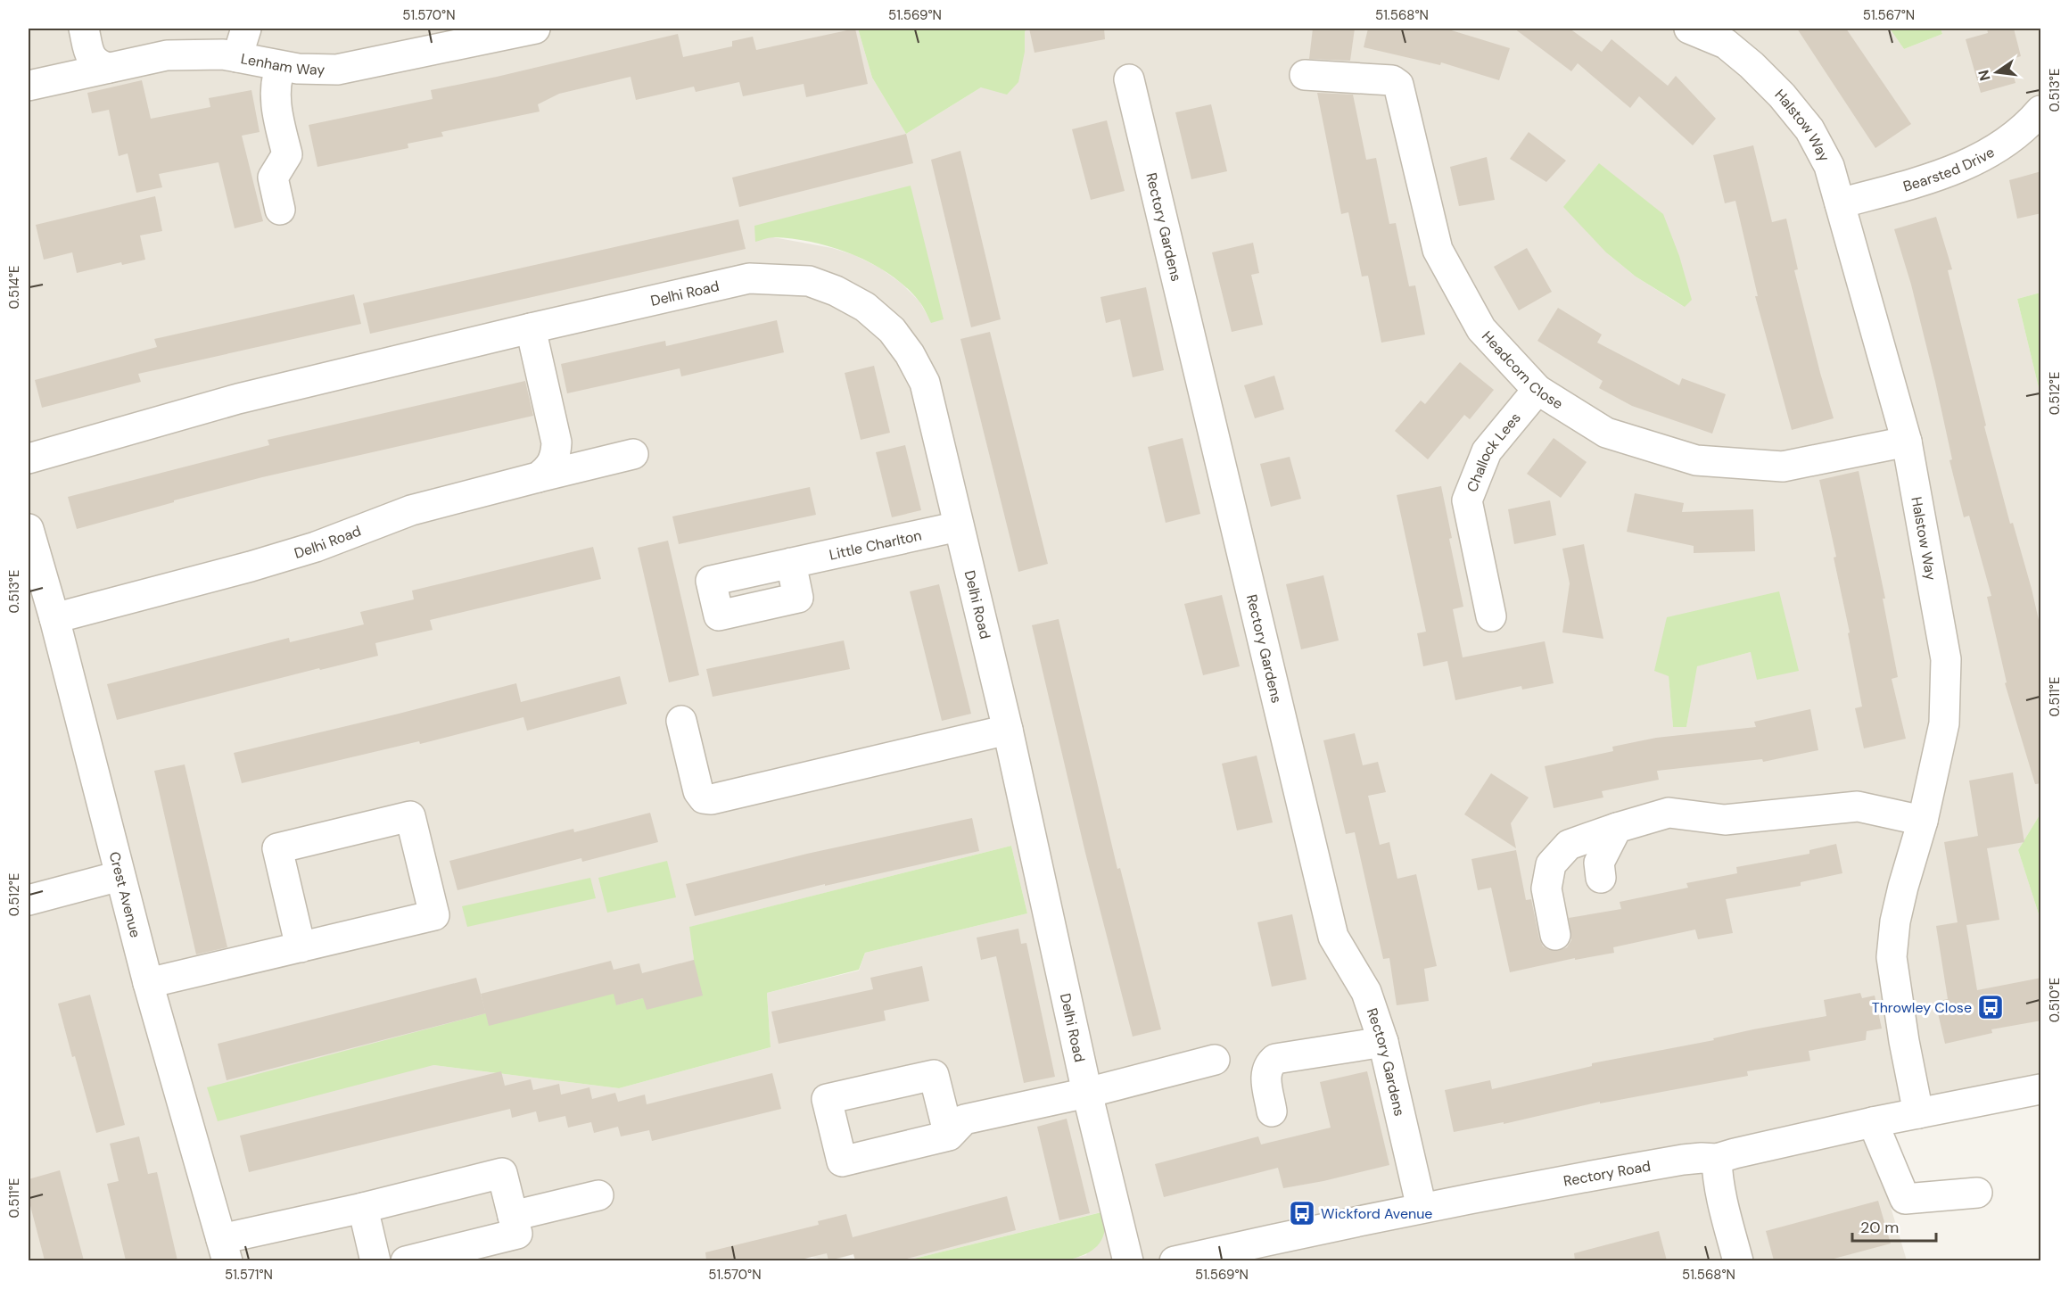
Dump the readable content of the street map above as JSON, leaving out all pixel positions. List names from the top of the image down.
{
  "streets": {
    "street": [
      "Lenham Way",
      "Halstow Way",
      "Bearsted Drive",
      "Rectory Gardens",
      "Delhi Road",
      "Headcorn Close",
      "Challock Lees",
      "Little Charlton",
      "Crest Avenue",
      "Rectory Road"
    ]
  },
  "crossings": [
    ["Halstow Way", "Bearsted Drive"],
    ["Halstow Way", "Headcorn Close"],
    ["Halstow Way", "Rectory Road"],
    ["Rectory Gardens", "Rectory Road"],
    ["Delhi Road", "Little Charlton"],
    ["Delhi Road", "Crest Avenue"],
    ["Headcorn Close", "Challock Lees"]
  ],
  "places": {
    "bus stop": ["Throwley Close", "Wickford Avenue"]
  },
  "scale_bar": "20 m",
  "north": "left",
  "coordinates": [
    "51.570°N",
    "51.569°N",
    "51.568°N",
    "51.567°N",
    "0.513°E",
    "0.514°E",
    "0.512°E",
    "0.511°E",
    "0.510°E",
    "51.571°N"
  ]
}
